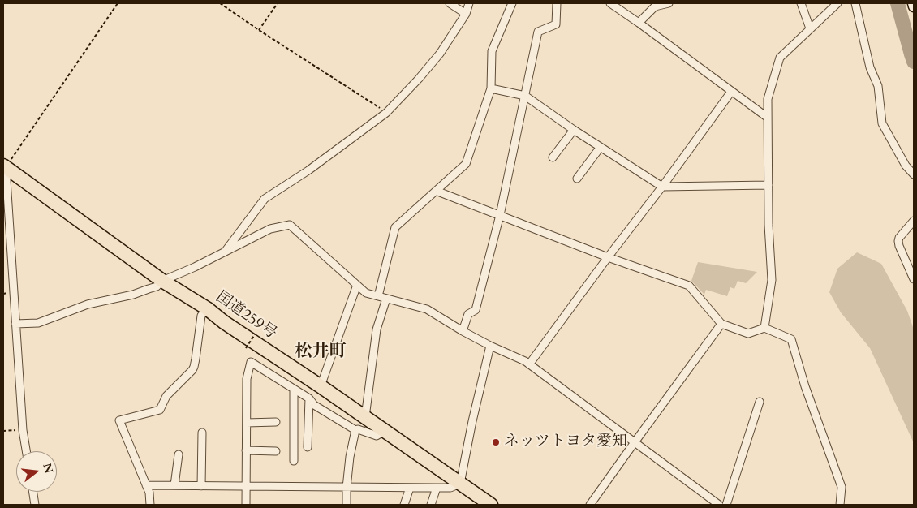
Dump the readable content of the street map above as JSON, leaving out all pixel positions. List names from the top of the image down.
{
  "streets": {
    "highway": ["国道259号"]
  },
  "districts": ["松井町"],
  "places": ["ネッツトヨタ愛知"],
  "north": "right"
}
